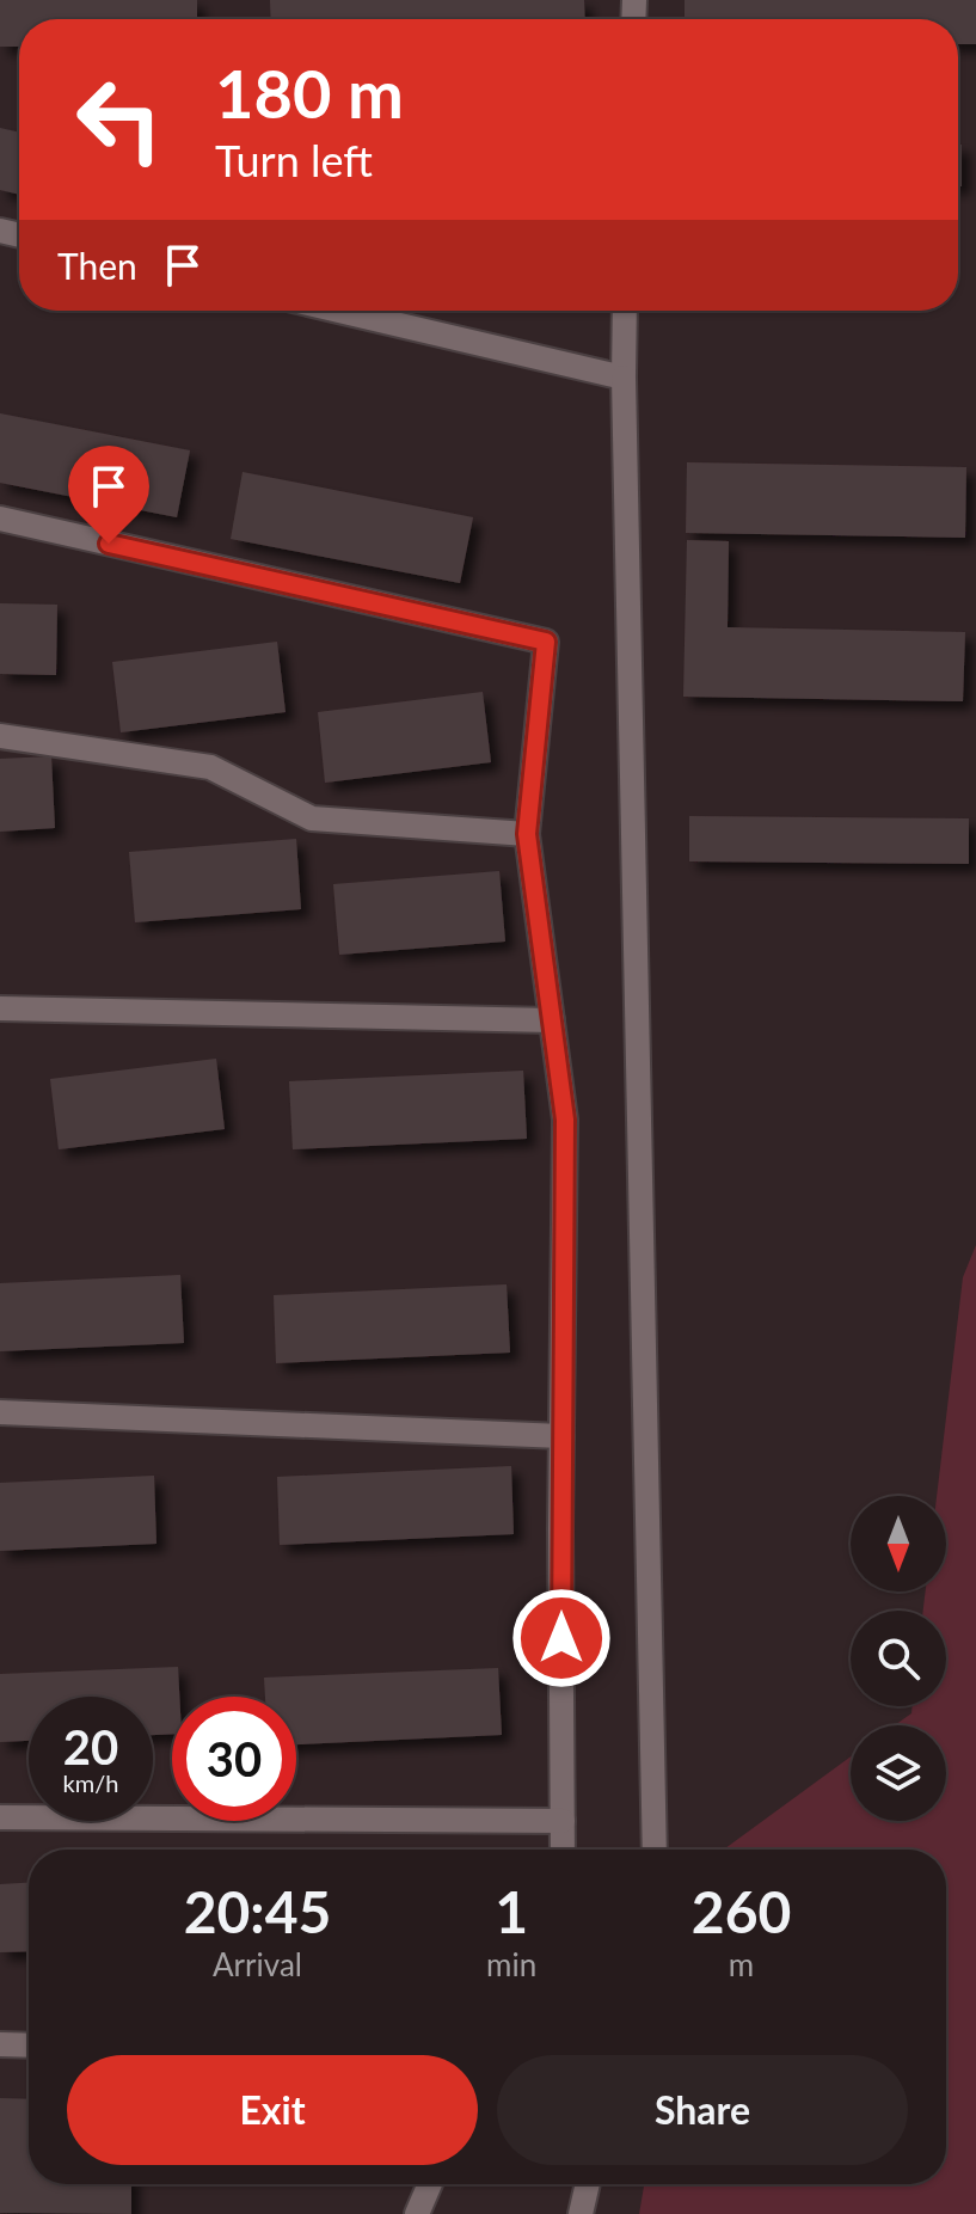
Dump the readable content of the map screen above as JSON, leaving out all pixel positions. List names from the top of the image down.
{
  "north": "bottom",
  "page": {
    "turn": ["180 m", "Turn left"],
    "then": "Then",
    "speed": "20 km/h",
    "limit": "30",
    "eta": [
      "20:45",
      "Arrival",
      "1",
      "min",
      "260",
      "m"
    ],
    "buttons": ["Exit", "Share"]
  }
}
